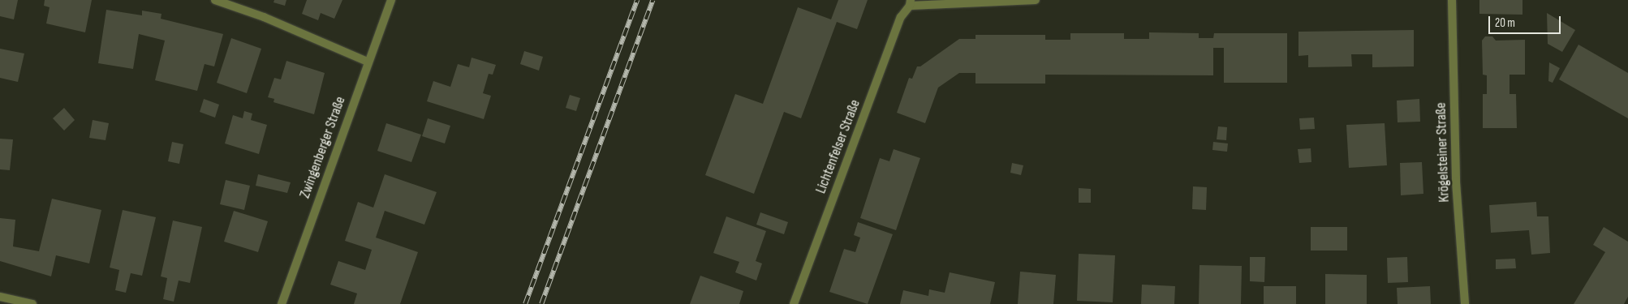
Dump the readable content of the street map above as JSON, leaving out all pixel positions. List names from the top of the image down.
{
  "streets": {
    "street": ["Lichtenfelser Straße", "Zwingenberger Straße", "Krögelsteiner Straße"]
  },
  "scale_bar": "20 m"
}
